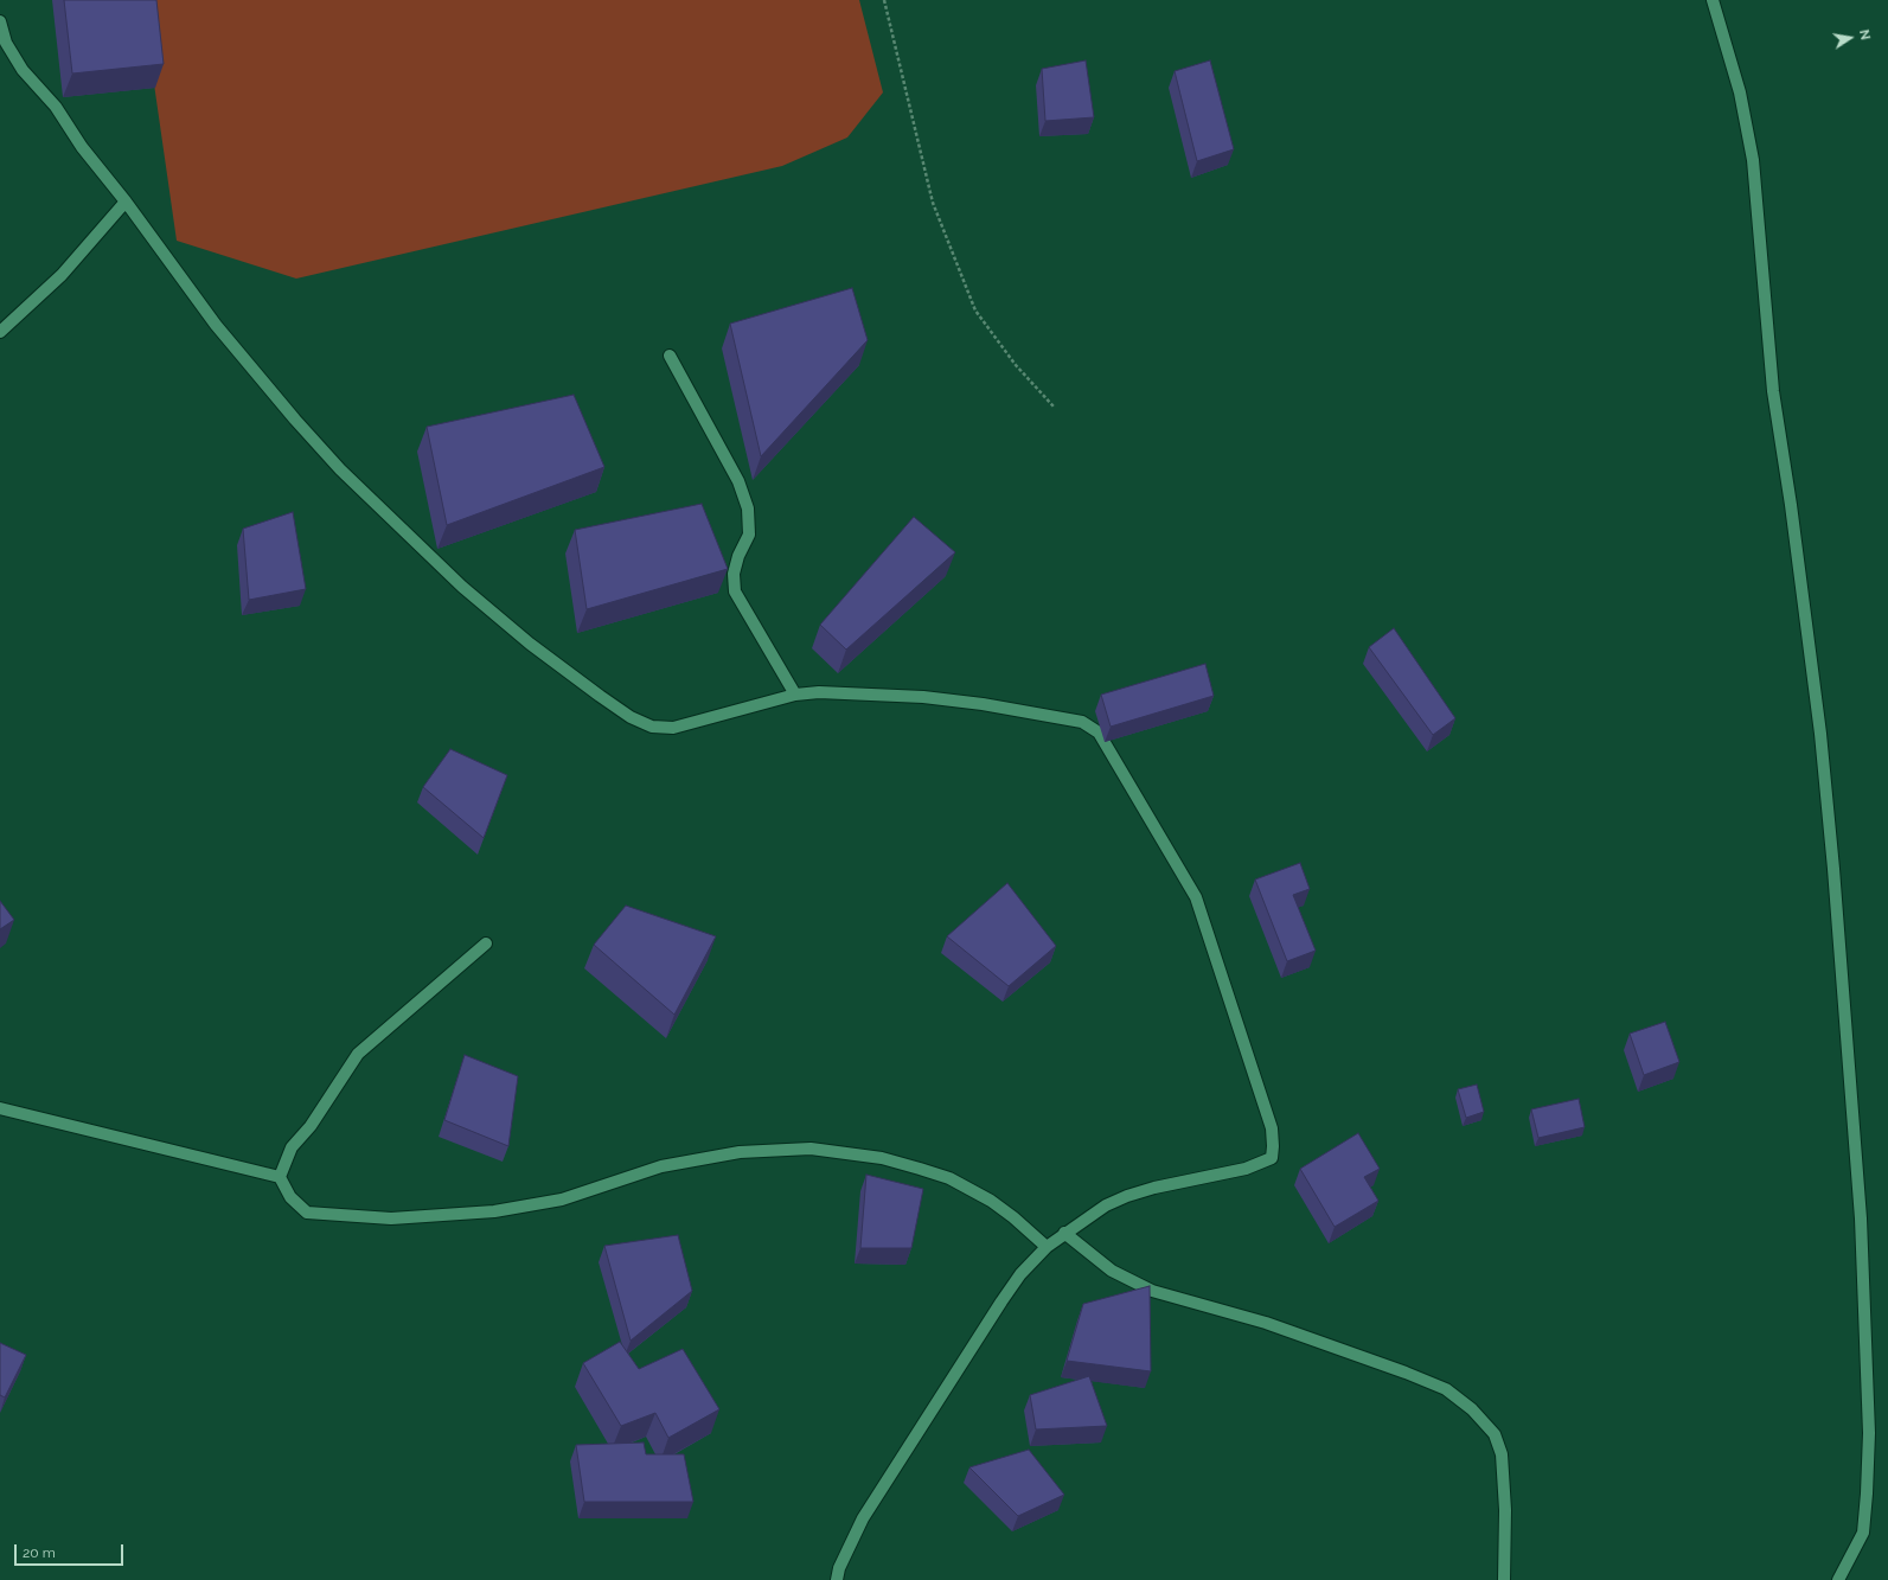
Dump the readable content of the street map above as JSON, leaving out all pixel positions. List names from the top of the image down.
{
  "scale_bar": "20 m",
  "north": "right"
}
